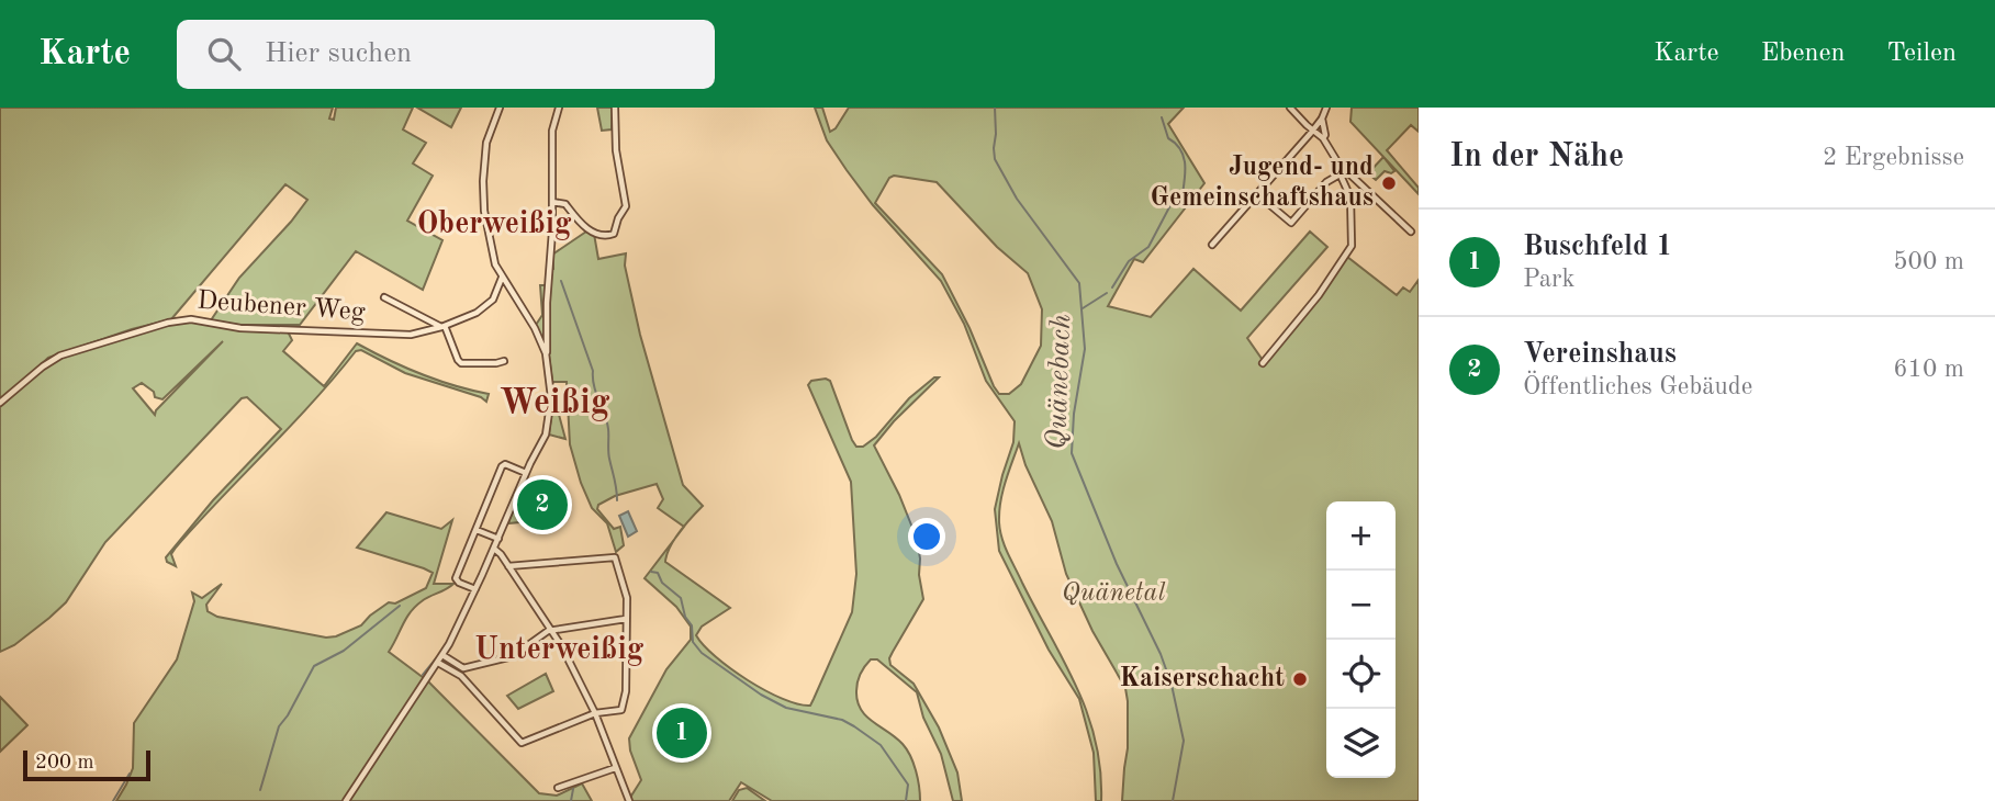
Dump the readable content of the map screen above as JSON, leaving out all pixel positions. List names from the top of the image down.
{
  "streets": {
    "street": ["Deubener Weg"]
  },
  "districts": ["Oberweißig", "Weißig", "Unterweißig"],
  "water": ["Quänebach"],
  "parks": ["Quänetal"],
  "places": ["Jugend- und Gemeinschaftshaus", "Kaiserschacht"],
  "scale_bar": "200 m",
  "page": {
    "header": "Karte",
    "search": "Hier suchen",
    "nav": ["Karte", "Ebenen", "Teilen"],
    "heading": ["In der Nähe", "2 Ergebnisse"],
    "list": [
      {
        "mark": "1",
        "name": "Buschfeld 1",
        "note": "Park",
        "value": "500 m"
      },
      {
        "mark": "2",
        "name": "Vereinshaus",
        "note": "Öffentliches Gebäude",
        "value": "610 m"
      }
    ],
    "pins": ["2", "1"],
    "map_buttons": ["+", "−"],
    "scale": "200 m"
  }
}
